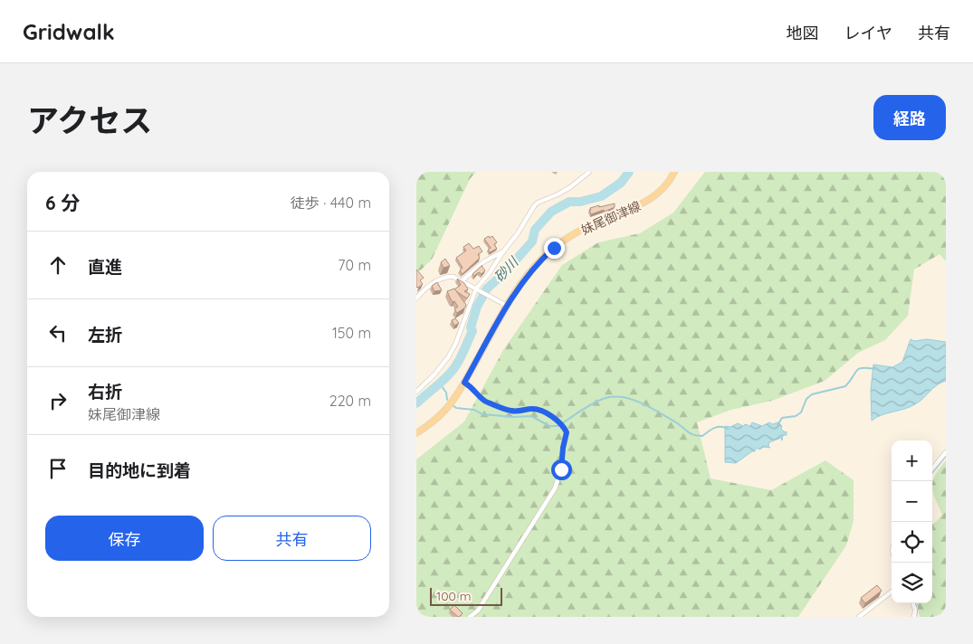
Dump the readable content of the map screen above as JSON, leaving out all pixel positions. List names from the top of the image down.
{
  "streets": {
    "main road": ["妹尾御津線"]
  },
  "water": ["砂川"],
  "scale_bar": "100 m",
  "page": {
    "header": "Gridwalk",
    "nav": ["地図", "レイヤ", "共有"],
    "title": "アクセス",
    "buttons": [
      "経路",
      ["保存", "共有"]
    ],
    "heading": ["6 分", "徒歩 · 440 m"],
    "list": [
      ["直進", "70 m"],
      ["左折", "150 m"],
      ["右折", "妹尾御津線", "220 m"],
      "目的地に到着"
    ],
    "map_buttons": ["+", "−"],
    "scale": "100 m"
  }
}
